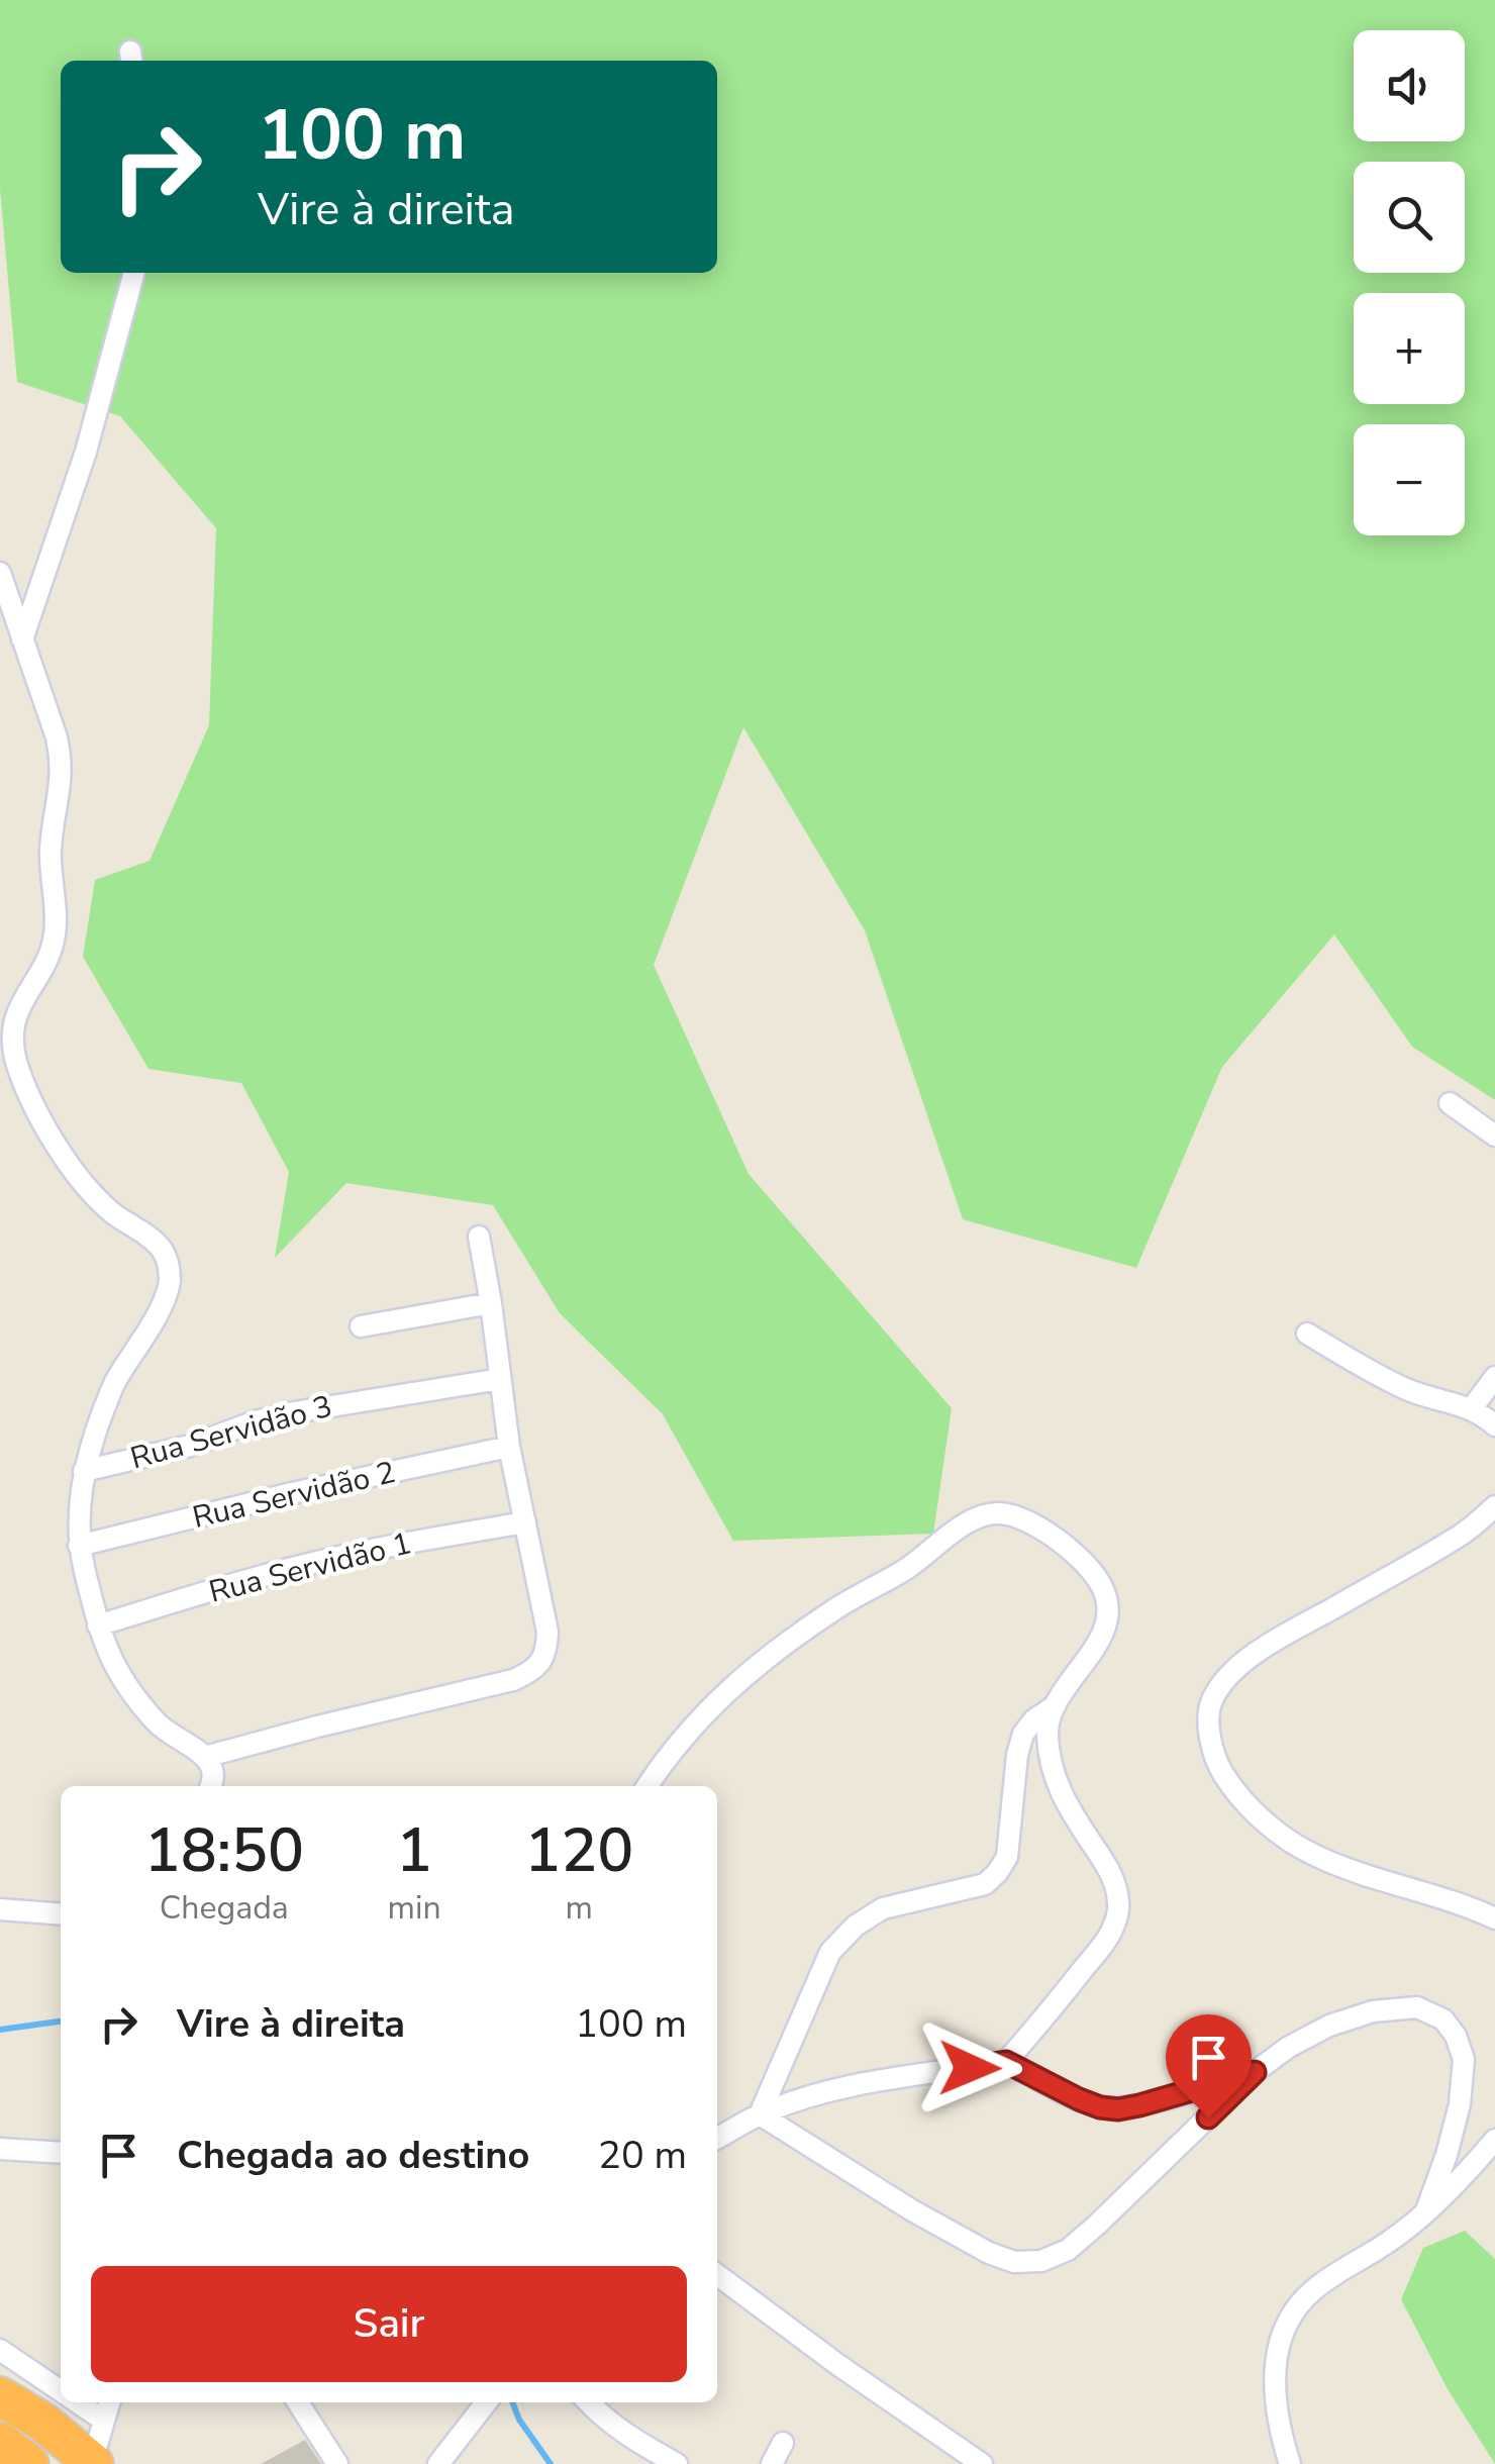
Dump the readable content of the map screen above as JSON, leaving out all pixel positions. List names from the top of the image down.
{
  "streets": {
    "street": ["Rua Servidão 3", "Rua Servidão 2", "Rua Servidão 1"]
  },
  "page": {
    "map_buttons": ["+", "−"],
    "turn": ["100 m", "Vire à direita"],
    "eta": [
      "18:50",
      "Chegada",
      "1",
      "min",
      "120",
      "m"
    ],
    "list": [
      {
        "name": "Vire à direita",
        "value": "100 m"
      },
      {
        "name": "Chegada ao destino",
        "value": "20 m"
      }
    ],
    "buttons": "Sair"
  }
}
